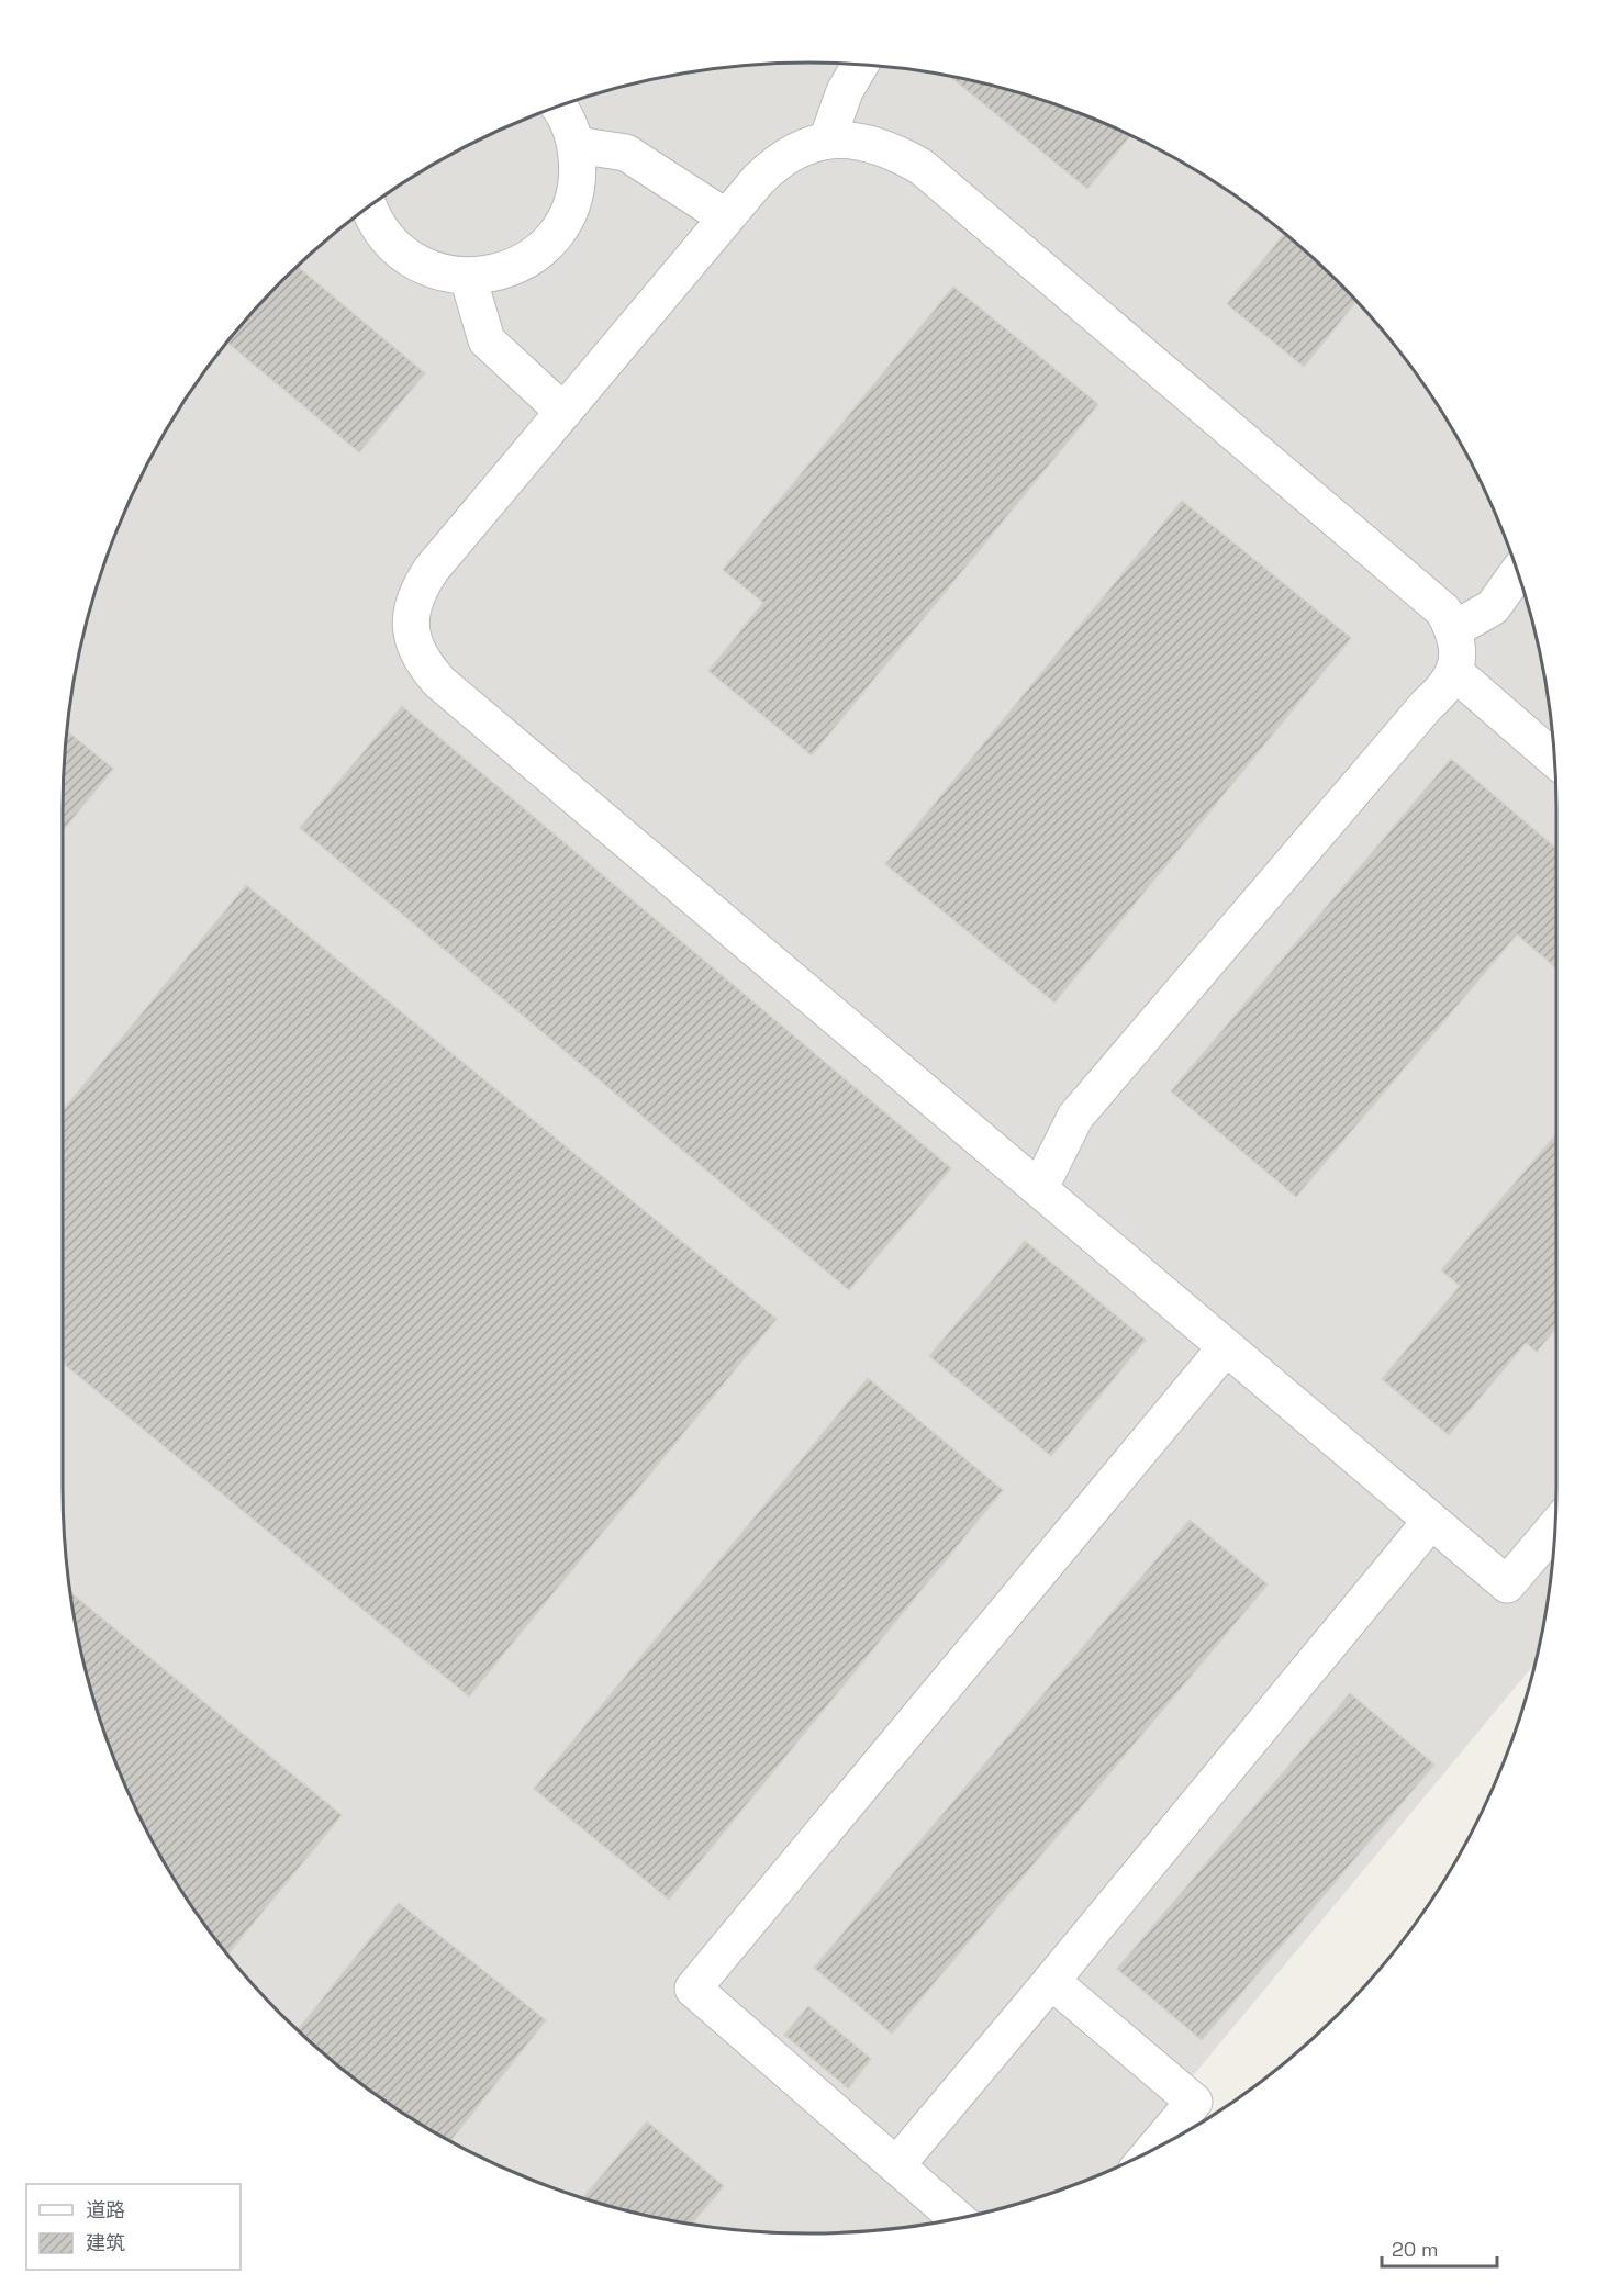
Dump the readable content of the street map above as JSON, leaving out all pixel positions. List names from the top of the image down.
{
  "legend": ["道路", "建筑"],
  "scale_bar": "20 m"
}
